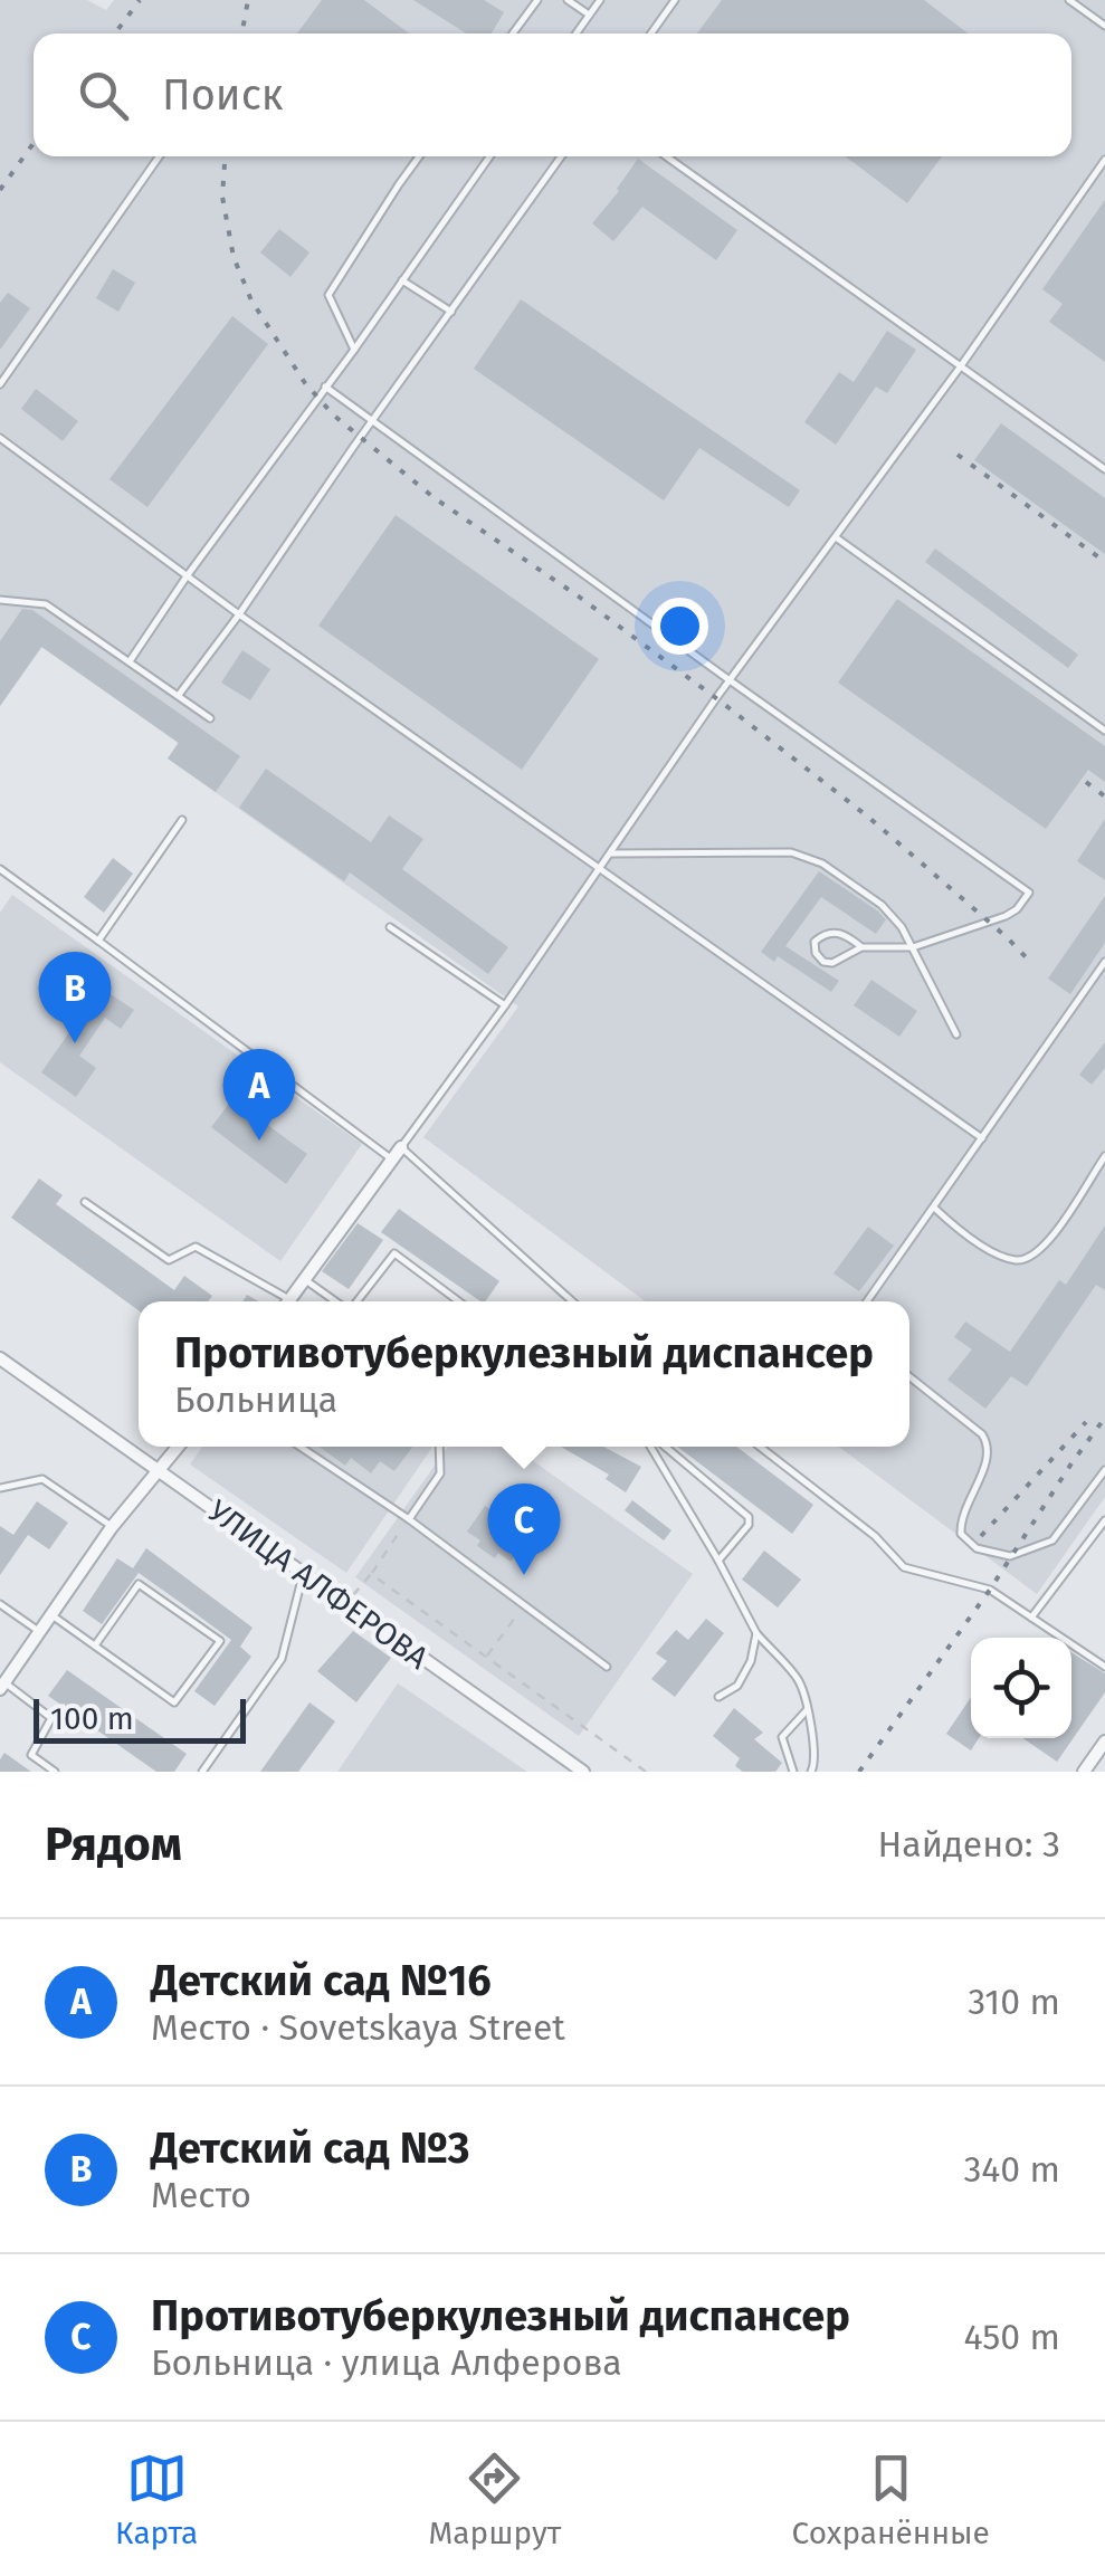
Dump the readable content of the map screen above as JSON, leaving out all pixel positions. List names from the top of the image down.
{
  "streets": {
    "street": ["УЛИЦА АЛФЕРОВА"]
  },
  "scale_bar": "100 m",
  "page": {
    "search": "Поиск",
    "pins": ["B", "A", "C"],
    "popup": ["Противотуберкулезный диспансер", "Больница"],
    "scale": "100 m",
    "heading": ["Рядом", "Найдено: 3"],
    "list": [
      {
        "mark": "A",
        "name": "Детский сад №16",
        "note": "Место · Sovetskaya Street",
        "value": "310 m"
      },
      {
        "mark": "B",
        "name": "Детский сад №3",
        "note": "Место",
        "value": "340 m"
      },
      {
        "mark": "C",
        "name": "Противотуберкулезный диспансер",
        "note": "Больница · улица Алферова",
        "value": "450 m"
      }
    ],
    "nav": ["Карта", "Маршрут", "Сохранённые"]
  }
}
